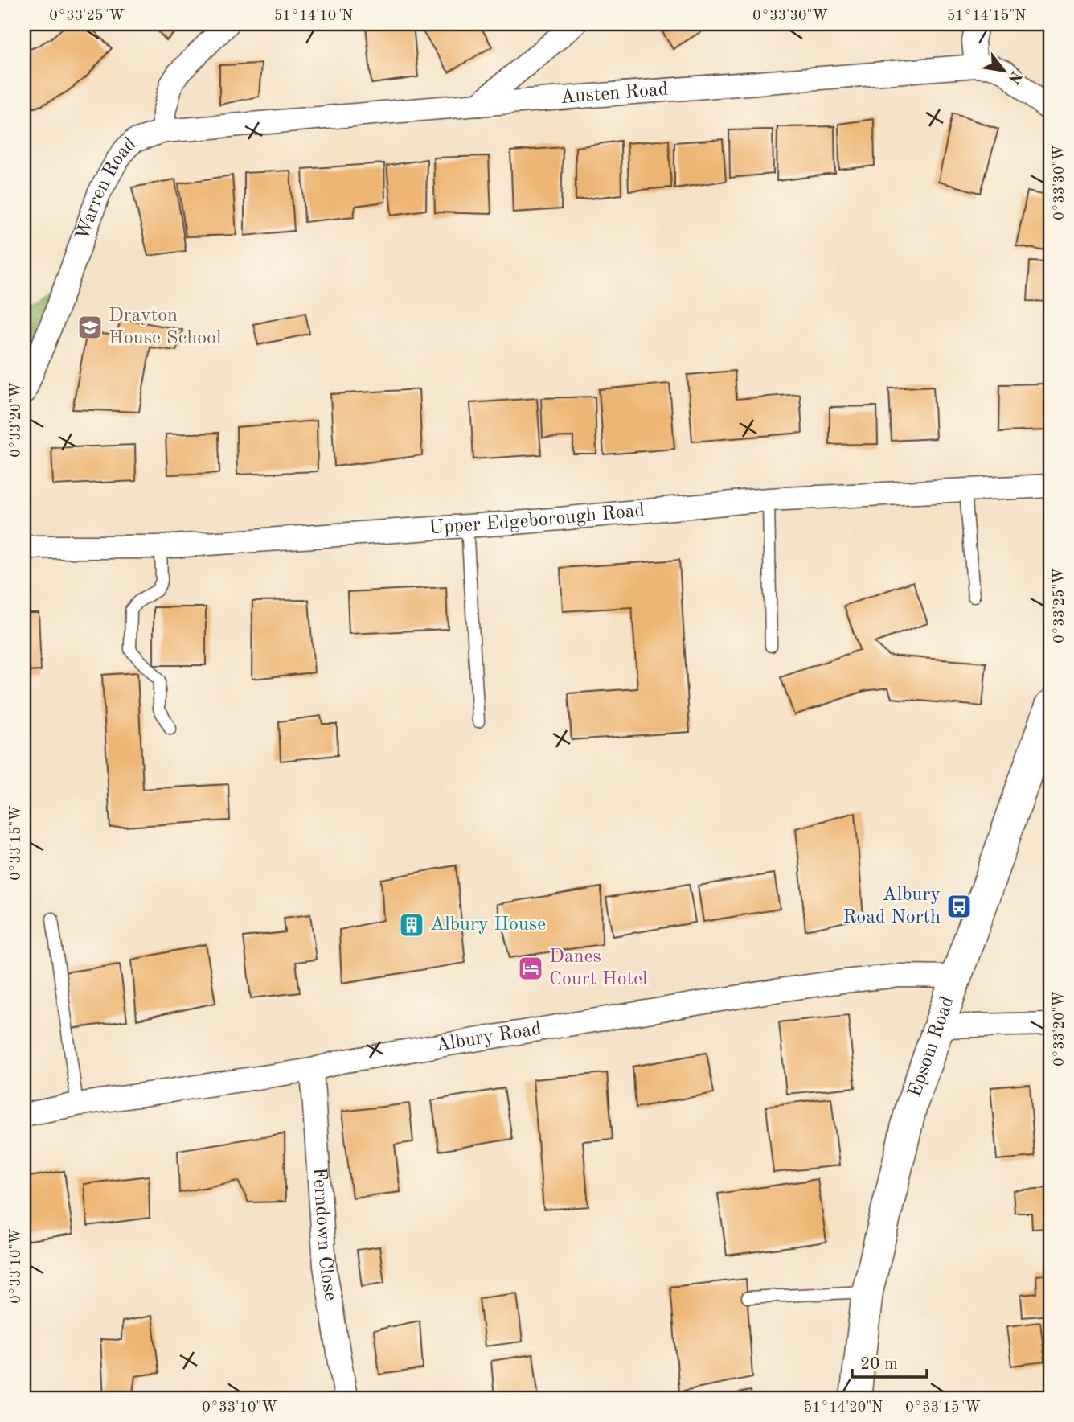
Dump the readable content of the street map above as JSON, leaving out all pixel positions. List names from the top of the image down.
{
  "streets": {
    "main road": ["Epsom Road"],
    "street": [
      "Austen Road",
      "Warren Road",
      "Upper Edgeborough Road",
      "Albury Road",
      "Ferndown Close"
    ]
  },
  "crossings": [
    ["Austen Road", "Warren Road"],
    ["Albury Road", "Epsom Road"],
    ["Albury Road", "Ferndown Close"]
  ],
  "places": {
    "school or university": ["Drayton House School"],
    "bus stop": ["Albury Road North"],
    "building": ["Albury House"],
    "hotel": ["Danes Court Hotel"]
  },
  "scale_bar": "20 m",
  "north": "bottom right",
  "coordinates": [
    "0°33'25\"W",
    "51°14'10\"N",
    "0°33'30\"W",
    "51°14'15\"N",
    "0°33'20\"W",
    "0°33'15\"W",
    "0°33'10\"W",
    "51°14'20\"N"
  ]
}
